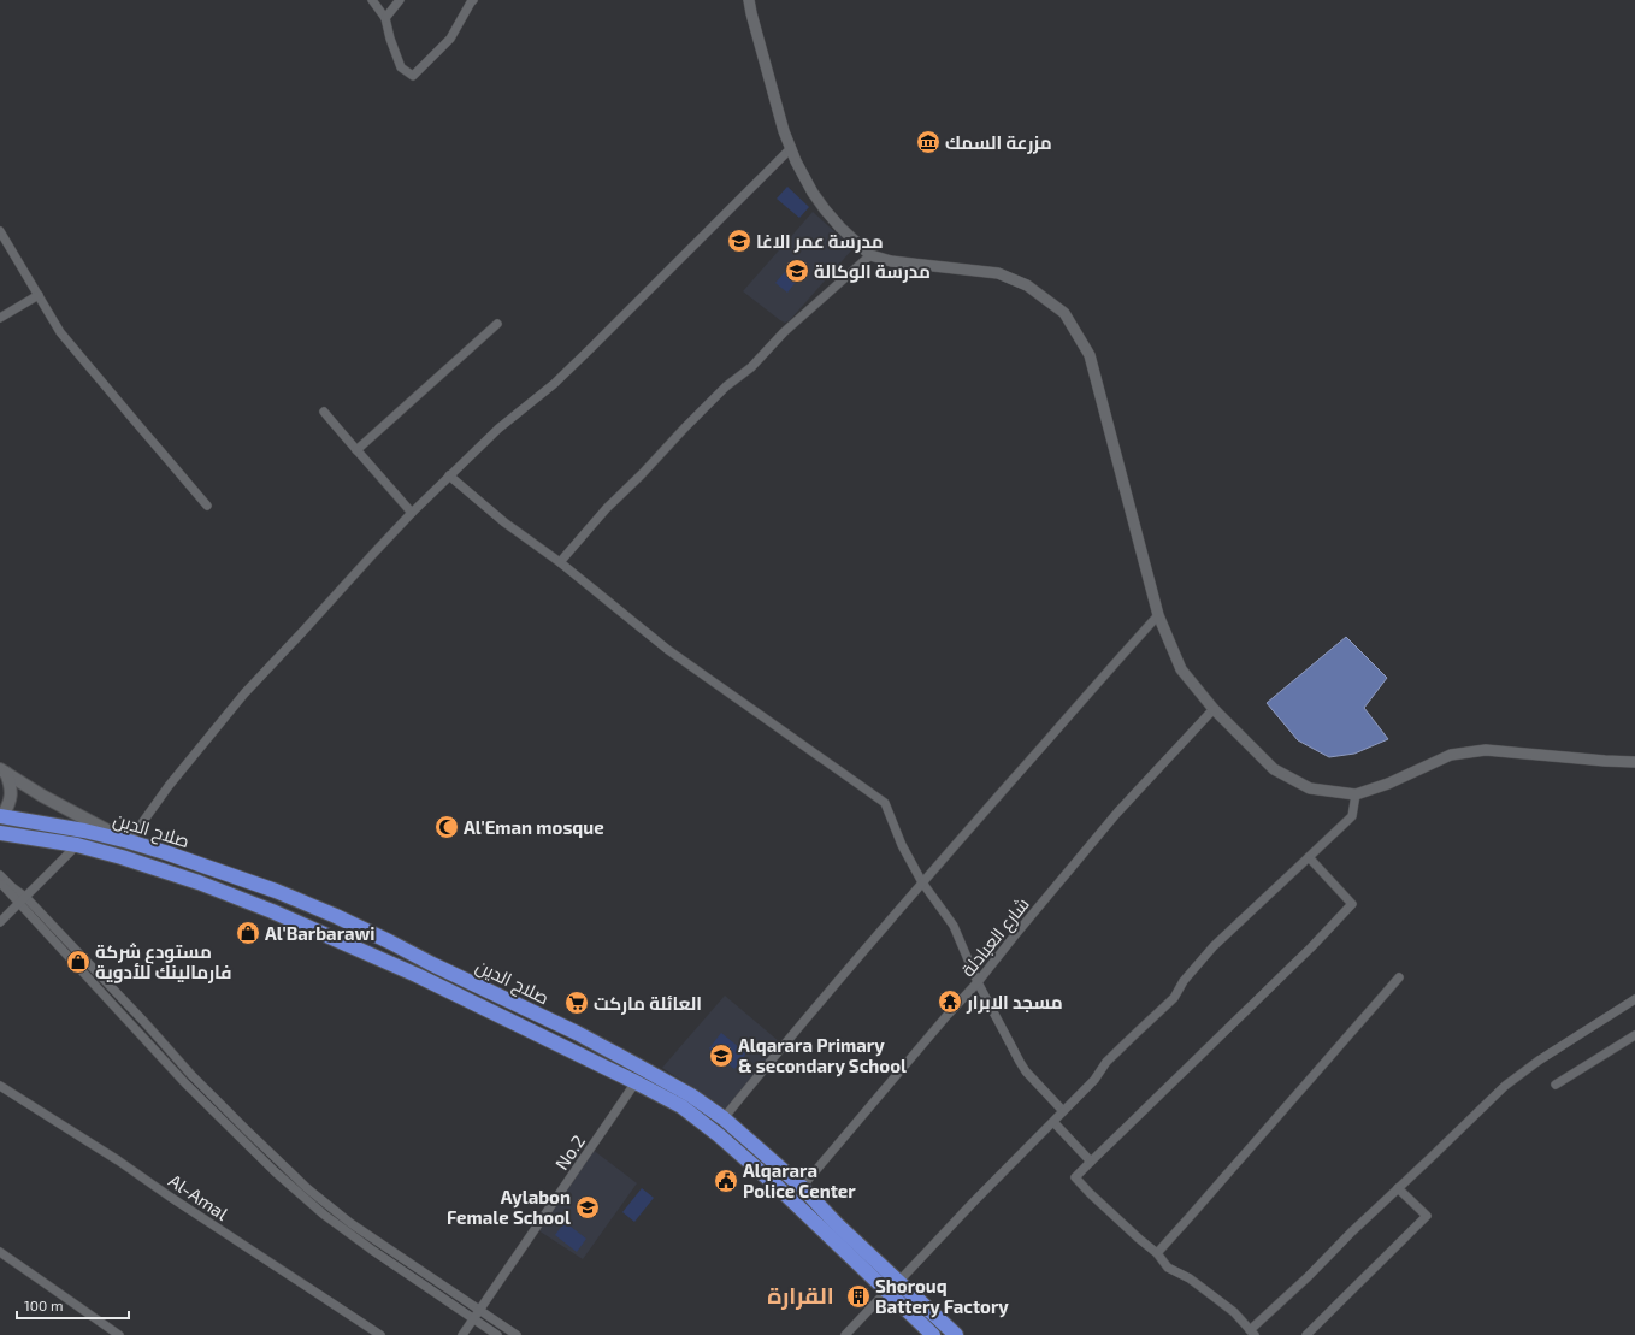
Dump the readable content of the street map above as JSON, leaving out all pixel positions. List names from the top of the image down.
{
  "streets": {
    "highway": ["صلاح الدين"],
    "street": ["شارع العبادلة", "No.2", "Al-Amal"]
  },
  "crossings": [
    ["صلاح الدين", "شارع العبادلة"],
    ["صلاح الدين", "No.2"]
  ],
  "districts": ["القرارة"],
  "places": {
    "museum": ["مزرعة السمك"],
    "school or university": [
      "مدرسة عمر الاغا",
      "مدرسة الوكالة",
      "Alqarara Primary & secondary School",
      "Aylabon Female School"
    ],
    "mosque": ["Al'Eman mosque"],
    "shop": ["Al'Barbarawi", "مستودع شركة فارمالينك للأدوية"],
    "temple": ["مسجد الابرار"],
    "supermarket": ["العائلة ماركت"],
    "public building": ["Alqarara Police Center"],
    "building": ["Shorouq Battery Factory"]
  },
  "scale_bar": "100 m"
}
